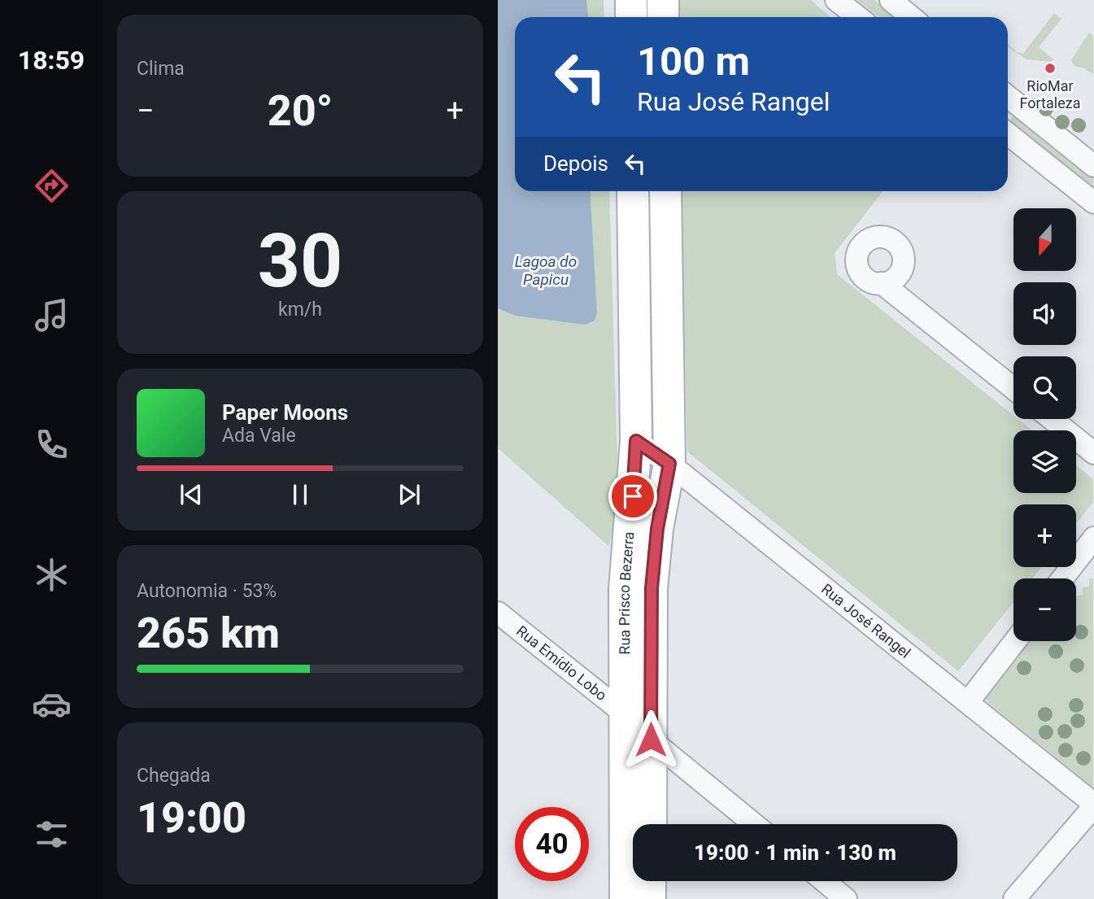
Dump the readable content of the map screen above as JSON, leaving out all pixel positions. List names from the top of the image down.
{
  "streets": {
    "street": ["Rua Prisco Bezerra", "Rua José Rangel", "Rua Emídio Lobo"]
  },
  "crossings": [
    ["Rua Prisco Bezerra", "Rua José Rangel"],
    ["Rua Prisco Bezerra", "Rua Emídio Lobo"]
  ],
  "water": ["Lagoa do Papicu"],
  "places": ["RioMar Fortaleza"],
  "north": "bottom",
  "page": {
    "tabs": "18:59",
    "tile": [
      "Clima",
      ["30", "km/h"],
      ["Autonomia · 53%", "265 km"],
      ["Chegada", "19:00"]
    ],
    "turn": ["100 m", "Rua José Rangel"],
    "heat": ["−", "20°", "+"],
    "then": "Depois",
    "map_buttons": ["+", "−"],
    "song": ["Paper Moons", "Ada Vale"],
    "limit": "40",
    "trip": "19:00 · 1 min · 130 m"
  }
}
